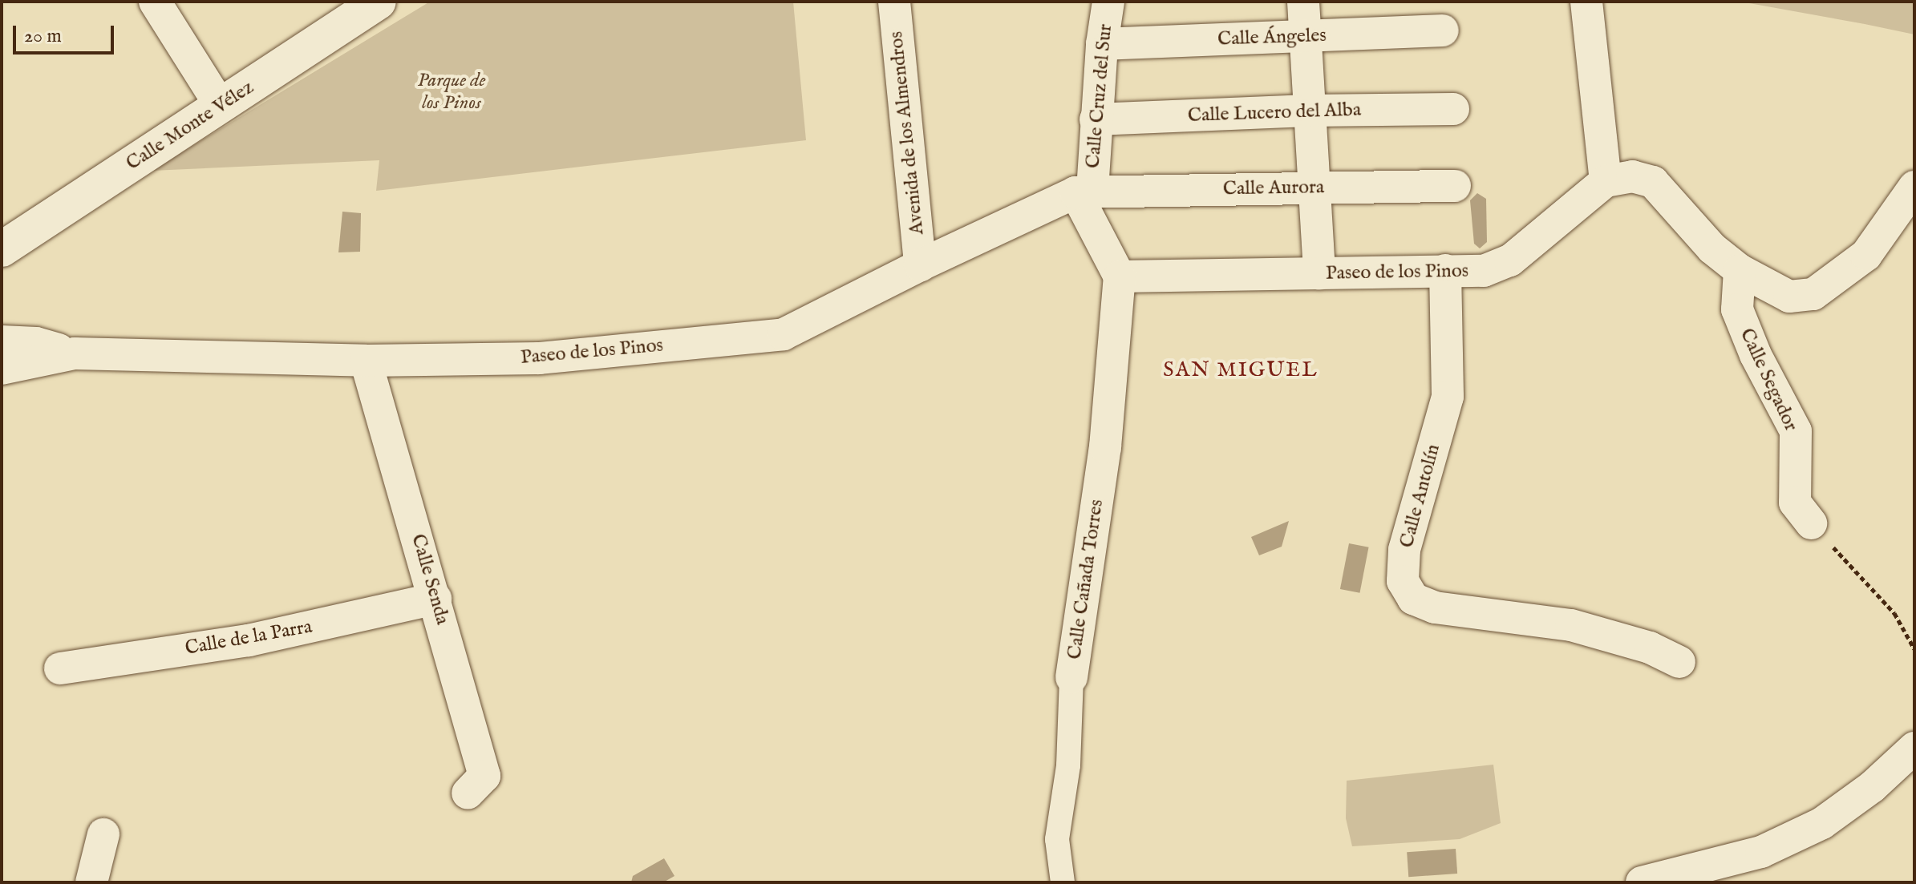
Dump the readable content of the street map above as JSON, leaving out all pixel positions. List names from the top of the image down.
{
  "streets": {
    "street": [
      "Calle Ángeles",
      "Calle Cruz del Sur",
      "Calle Lucero del Alba",
      "Calle Monte Vélez",
      "Avenida de los Almendros",
      "Calle Aurora",
      "Paseo de los Pinos",
      "Calle Segador",
      "Calle Antolín",
      "Calle Senda",
      "Calle Cañada Torres",
      "Calle de la Parra"
    ]
  },
  "crossings": [
    ["Calle Ángeles", "Calle Cruz del Sur"],
    ["Calle Cruz del Sur", "Calle Lucero del Alba"],
    ["Calle Cruz del Sur", "Calle Aurora"],
    ["Calle Cruz del Sur", "Paseo de los Pinos"],
    ["Avenida de los Almendros", "Paseo de los Pinos"],
    ["Calle Aurora", "Paseo de los Pinos"],
    ["Paseo de los Pinos", "Calle Antolín"],
    ["Paseo de los Pinos", "Calle Senda"],
    ["Paseo de los Pinos", "Calle Cañada Torres"],
    ["Calle Senda", "Calle de la Parra"]
  ],
  "districts": ["SAN MIGUEL"],
  "parks": ["Parque de los Pinos"],
  "scale_bar": "20 m"
}
